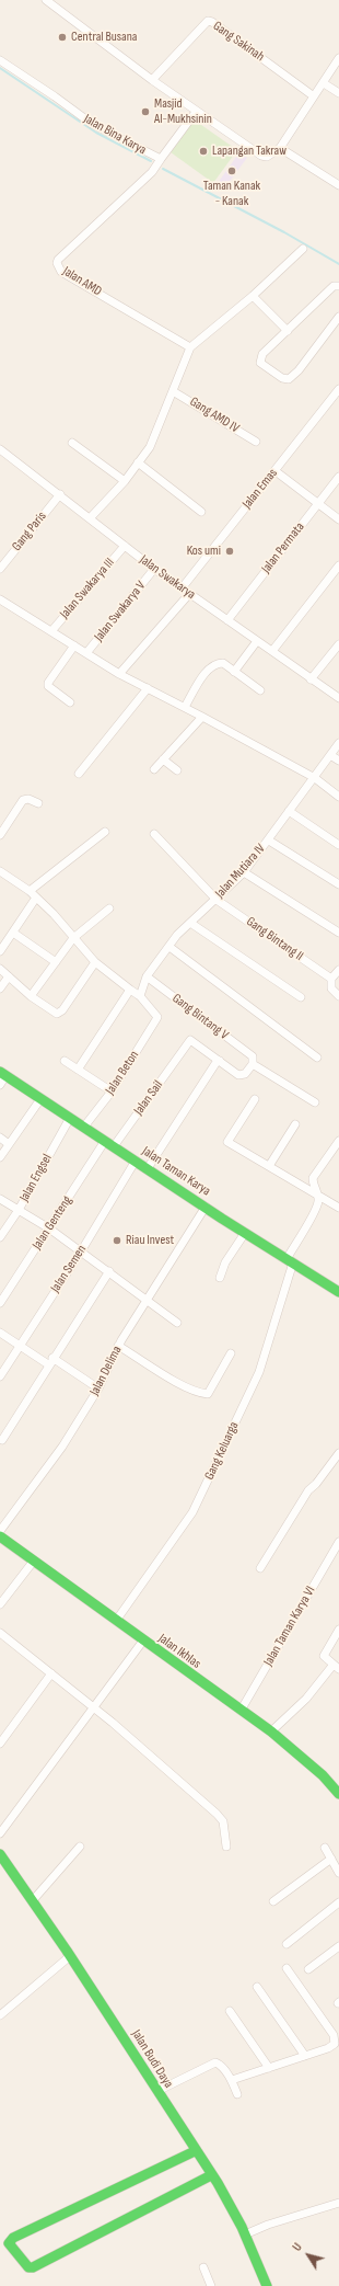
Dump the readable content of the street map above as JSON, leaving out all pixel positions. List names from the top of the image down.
{
  "streets": {
    "street": [
      "Gang Sakinah",
      "Jalan Bina Karya",
      "Jalan AMD",
      "Gang AMD IV",
      "Jalan Emas",
      "Gang Paris",
      "Jalan Permata",
      "Jalan Swakarya",
      "Jalan Swakarya III",
      "Jalan Swakarya V",
      "Jalan Mutiara IV",
      "Gang Bintang II",
      "Gang Bintang V",
      "Jalan Beton",
      "Jalan Sail",
      "Jalan Taman Karya",
      "Jalan Engsel",
      "Jalan Genteng",
      "Jalan Semen",
      "Jalan Delima",
      "Gang Keluarga",
      "Jalan Taman Karya VI",
      "Jalan Ikhlas",
      "Jalan Budi Daya"
    ]
  },
  "crossings": [
    ["Jalan Bina Karya", "Jalan AMD"],
    ["Jalan Emas", "Jalan Swakarya"],
    ["Gang Paris", "Jalan Swakarya"],
    ["Jalan Permata", "Jalan Swakarya"],
    ["Jalan Swakarya", "Jalan Swakarya III"],
    ["Jalan Swakarya", "Jalan Swakarya V"],
    ["Jalan Mutiara IV", "Gang Bintang II"],
    ["Jalan Mutiara IV", "Gang Bintang V"],
    ["Jalan Mutiara IV", "Jalan Beton"],
    ["Jalan Beton", "Jalan Taman Karya"],
    ["Jalan Sail", "Jalan Taman Karya"],
    ["Jalan Taman Karya", "Jalan Engsel"],
    ["Jalan Taman Karya", "Jalan Genteng"],
    ["Jalan Taman Karya", "Jalan Semen"],
    ["Jalan Taman Karya", "Jalan Delima"],
    ["Jalan Taman Karya", "Gang Keluarga"],
    ["Gang Keluarga", "Jalan Ikhlas"],
    ["Jalan Taman Karya VI", "Jalan Ikhlas"]
  ],
  "places": [
    "Central Busana",
    "Masjid Al-Mukhsinin",
    "Lapangan Takraw",
    "Taman Kanak - Kanak",
    "Kos umi",
    "Riau Invest"
  ],
  "north": "top left"
}
